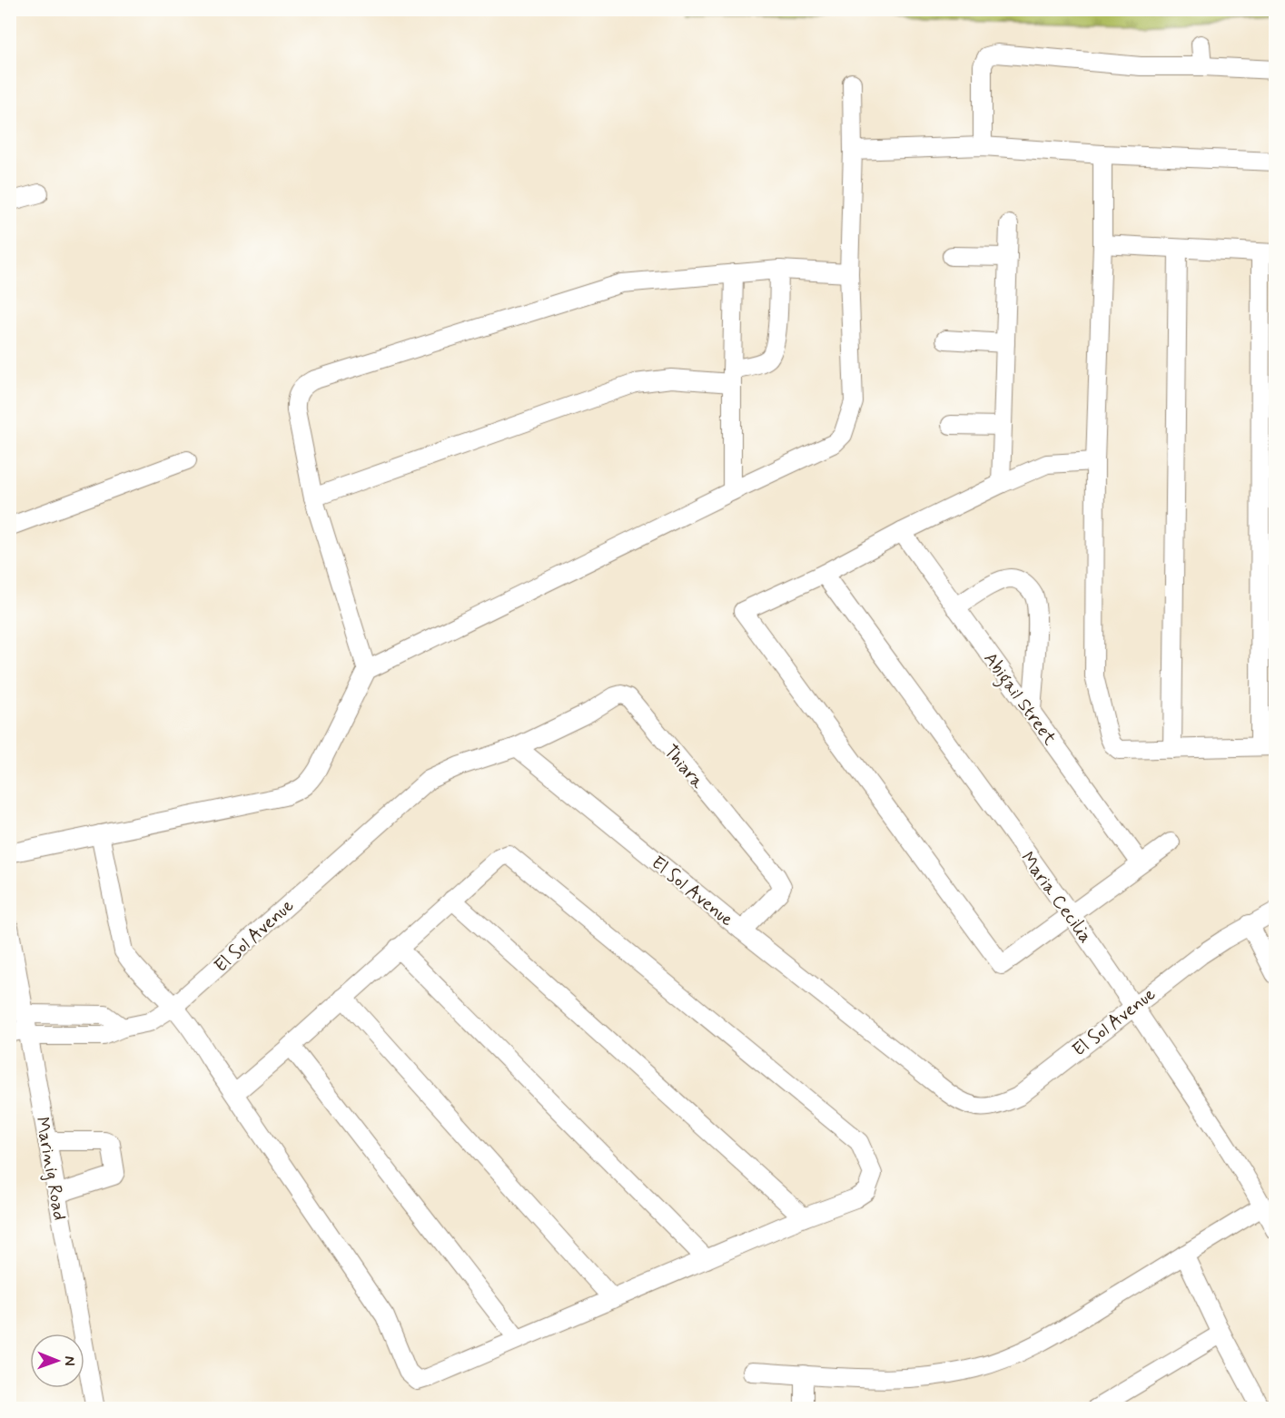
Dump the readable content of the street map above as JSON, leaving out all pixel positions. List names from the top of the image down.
{
  "streets": {
    "street": [
      "Abigail Street",
      "Thiara",
      "El Sol Avenue",
      "Maria Cecilia",
      "Marinig Road"
    ]
  },
  "crossings": [
    ["Thiara", "El Sol Avenue"],
    ["El Sol Avenue", "Maria Cecilia"],
    ["El Sol Avenue", "Marinig Road"]
  ],
  "north": "right"
}
